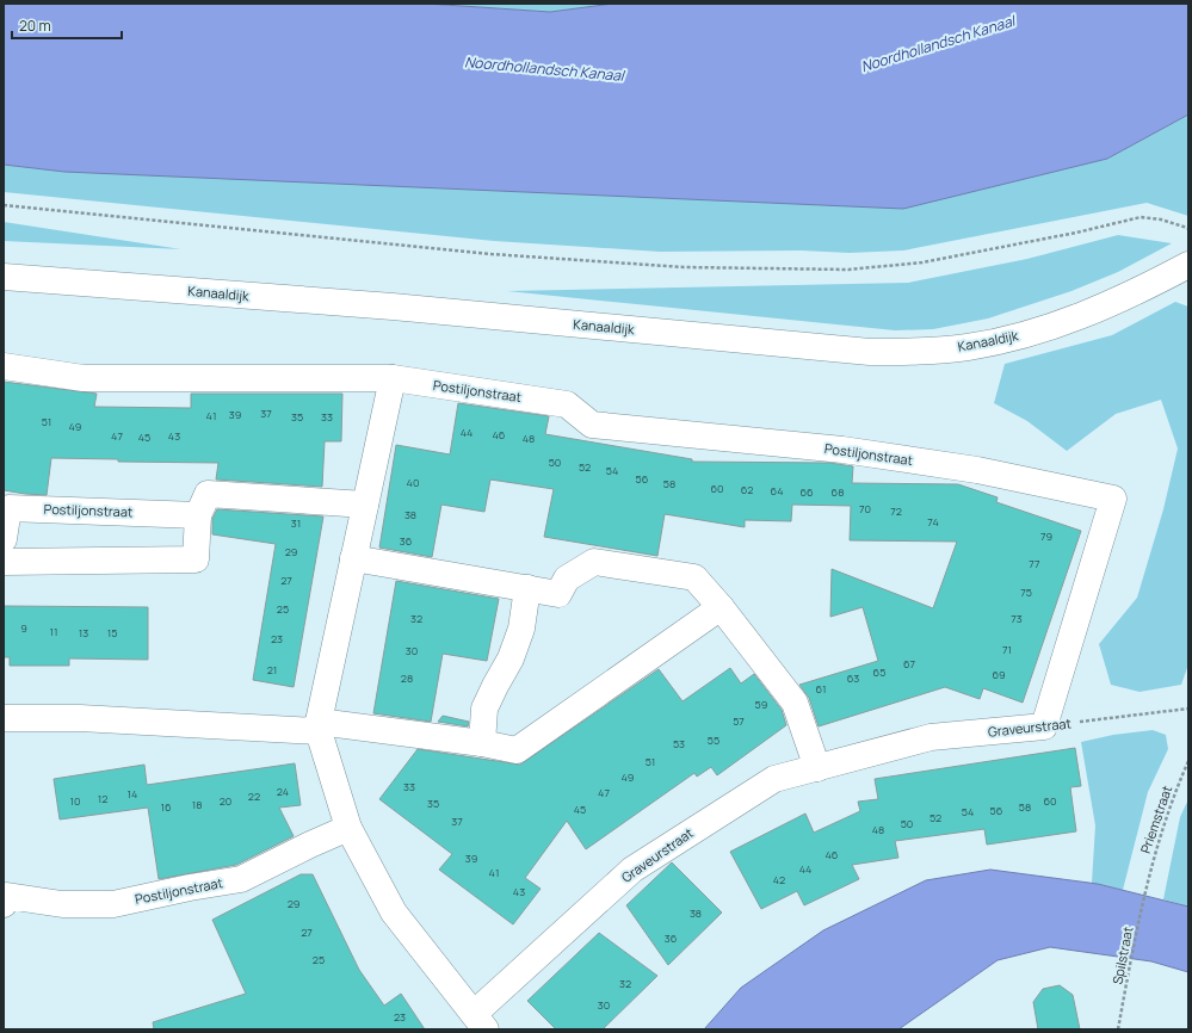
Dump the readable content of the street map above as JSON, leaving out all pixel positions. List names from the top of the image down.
{
  "streets": {
    "street": ["Kanaaldijk", "Postiljonstraat", "Graveurstraat"],
    "path": ["Priemstraat", "Spilstraat"]
  },
  "crossings": [
    ["Postiljonstraat", "Graveurstraat"],
    ["Priemstraat", "Spilstraat"]
  ],
  "water": ["Noordhollandsch Kanaal"],
  "house_numbers": [
    "37",
    "39",
    "41",
    "35",
    "33",
    "51",
    "49",
    "44",
    "46",
    "47",
    "43",
    "45",
    "48",
    "50",
    "52",
    "54",
    "56",
    "40",
    "58",
    "60",
    "62",
    "64",
    "66",
    "68",
    "70",
    "72",
    "38",
    "74",
    "31",
    "79",
    "36",
    "29",
    "77",
    "27",
    "75",
    "25",
    "32",
    "73",
    "9",
    "11",
    "13",
    "15",
    "23",
    "71",
    "30",
    "67",
    "21",
    "65",
    "69",
    "28",
    "63",
    "61",
    "59",
    "57",
    "55",
    "53",
    "51",
    "49",
    "33",
    "24",
    "47",
    "14",
    "22",
    "12",
    "10",
    "20",
    "60",
    "35",
    "18",
    "16",
    "58",
    "45",
    "56",
    "54",
    "52",
    "37",
    "50",
    "48",
    "46",
    "39",
    "44",
    "41",
    "42",
    "43",
    "29",
    "38",
    "27",
    "36",
    "25",
    "32",
    "30",
    "23"
  ],
  "scale_bar": "20 m"
}
